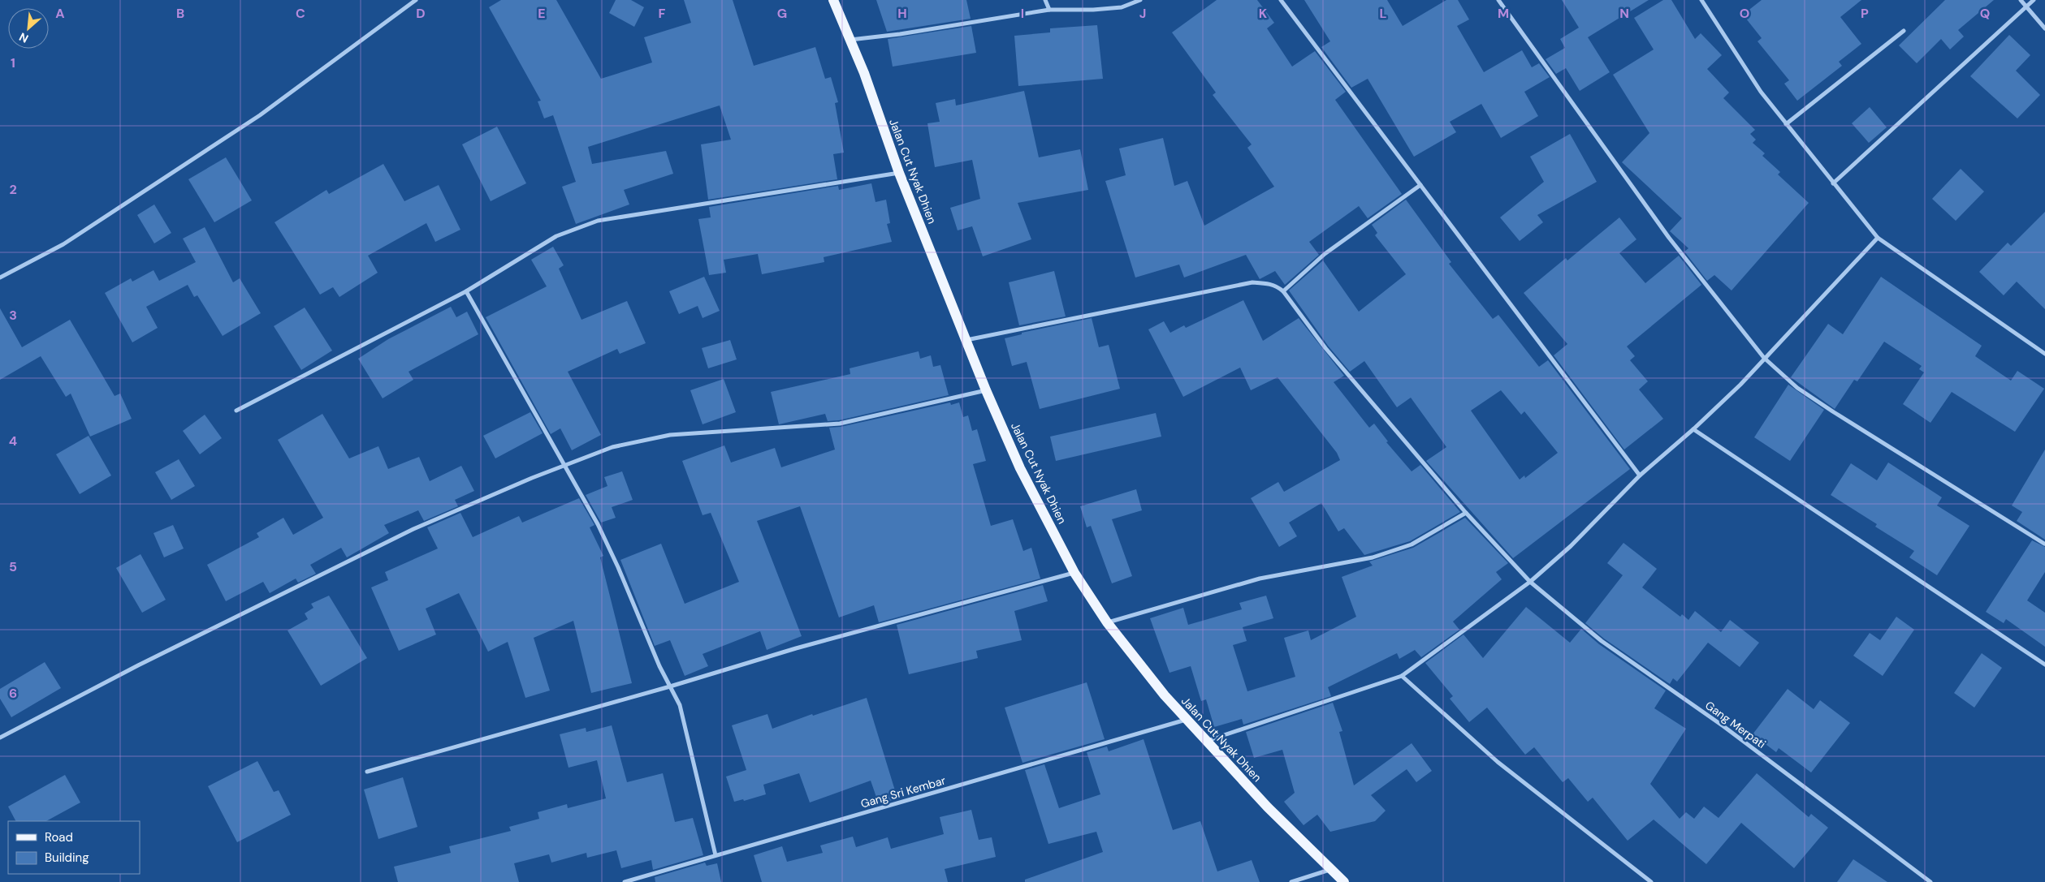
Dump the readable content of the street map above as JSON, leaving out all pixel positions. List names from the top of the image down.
{
  "streets": {
    "main road": ["Jalan Cut Nyak Dhien"],
    "street": ["Gang Merpati", "Gang Sri Kembar"]
  },
  "crossings": [
    ["Jalan Cut Nyak Dhien", "Gang Sri Kembar"]
  ],
  "legend": ["Road", "Building"],
  "north": "bottom left",
  "grid": {
    "columns": [
      "A",
      "B",
      "C",
      "D",
      "E",
      "F",
      "G",
      "H",
      "I",
      "J",
      "K",
      "L",
      "M",
      "N",
      "O",
      "P",
      "Q"
    ],
    "rows": [
      "1",
      "2",
      "3",
      "4",
      "5",
      "6"
    ]
  }
}
